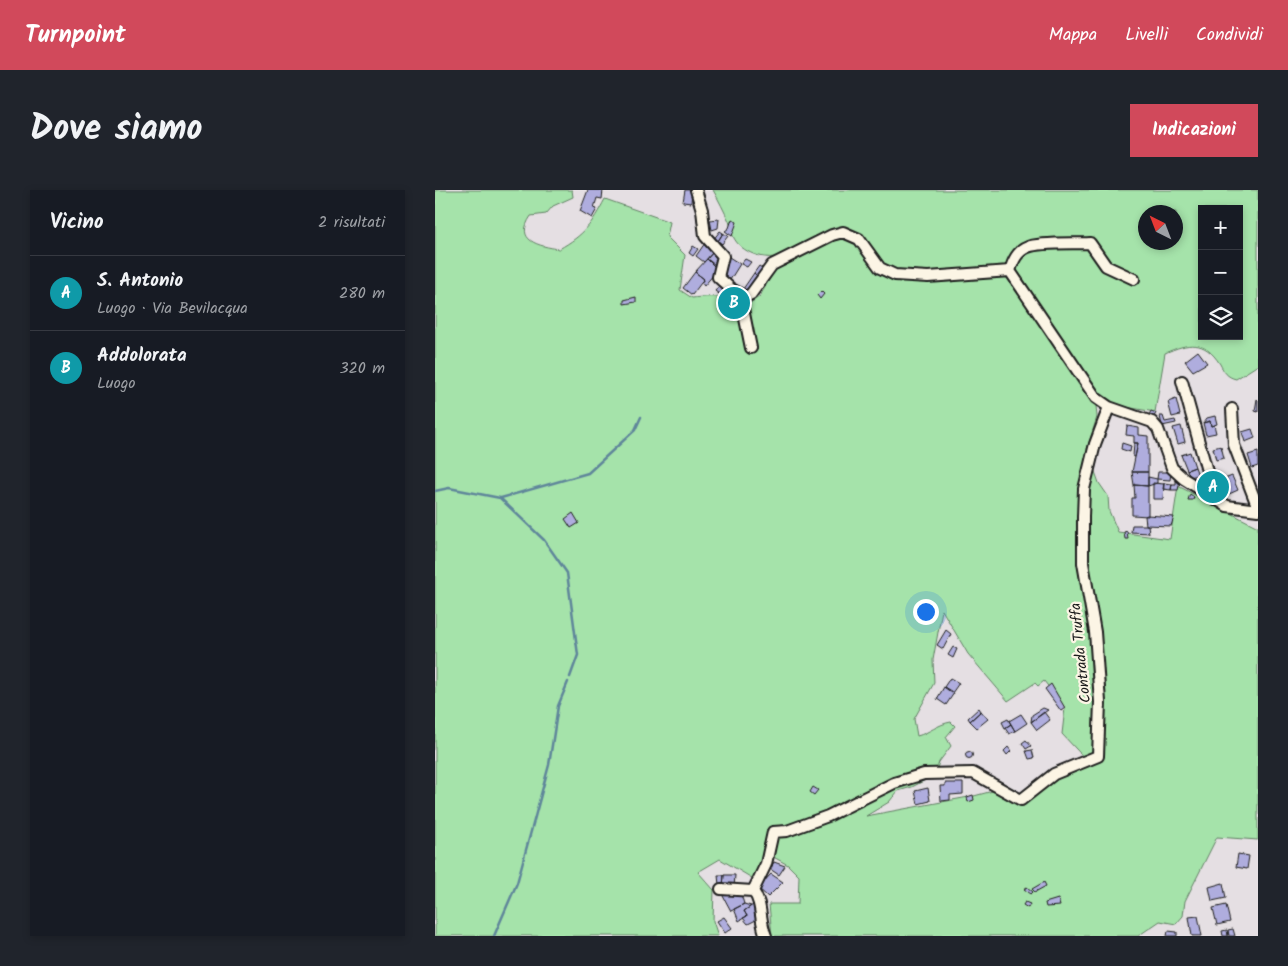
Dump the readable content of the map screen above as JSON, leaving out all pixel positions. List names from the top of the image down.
{
  "streets": {
    "street": ["Contrada Truffa"]
  },
  "north": "top left",
  "page": {
    "header": "Turnpoint",
    "nav": ["Mappa", "Livelli", "Condividi"],
    "title": "Dove siamo",
    "buttons": "Indicazioni",
    "heading": ["Vicino", "2 risultati"],
    "map_buttons": ["+", "−"],
    "list": [
      {
        "mark": "A",
        "name": "S. Antonio",
        "note": "Luogo · Via Bevilacqua",
        "value": "280 m"
      },
      {
        "mark": "B",
        "name": "Addolorata",
        "note": "Luogo",
        "value": "320 m"
      }
    ],
    "pins": ["B", "A"]
  }
}
